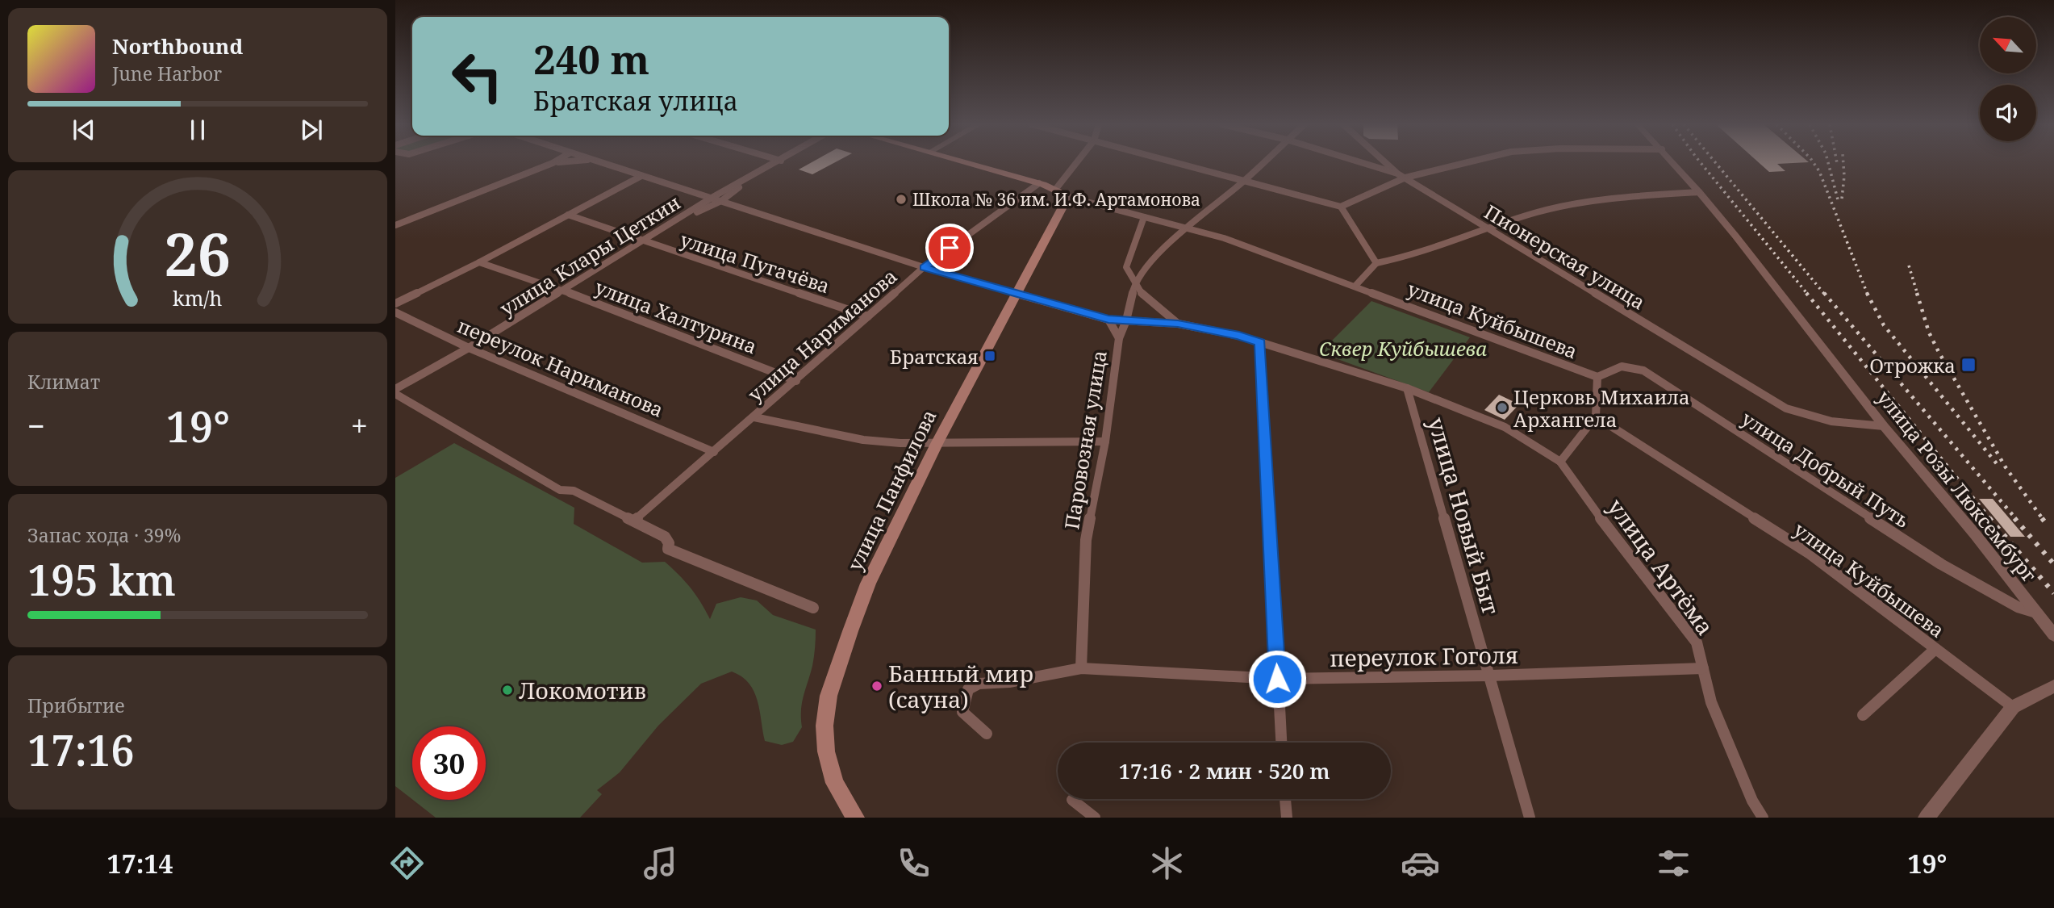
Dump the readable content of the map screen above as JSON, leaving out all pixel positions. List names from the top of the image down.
{
  "streets": {
    "main road": ["улица Куйбышева", "улица Панфилова"],
    "street": [
      "улица Клары Цеткин",
      "Пионерская улица",
      "улица Пугачёва",
      "улица Халтурина",
      "улица Нариманова",
      "переулок Нариманова",
      "Паровозная улица",
      "улица Добрый Путь",
      "улица Розы Люксембург",
      "улица Новый Быт",
      "улица Артёма",
      "переулок Гоголя"
    ]
  },
  "crossings": [
    ["улица Клары Цеткин", "улица Пугачёва"],
    ["улица Клары Цеткин", "улица Халтурина"],
    ["улица Клары Цеткин", "переулок Нариманова"],
    ["Пионерская улица", "улица Розы Люксембург"],
    ["улица Пугачёва", "улица Нариманова"],
    ["улица Халтурина", "улица Нариманова"],
    ["улица Куйбышева", "улица Нариманова"],
    ["улица Куйбышева", "Паровозная улица"],
    ["улица Куйбышева", "улица Добрый Путь"],
    ["улица Куйбышева", "улица Панфилова"],
    ["улица Нариманова", "переулок Нариманова"],
    ["Паровозная улица", "переулок Гоголя"],
    ["улица Добрый Путь", "улица Розы Люксембург"],
    ["улица Новый Быт", "переулок Гоголя"],
    ["улица Артёма", "переулок Гоголя"]
  ],
  "parks": ["Сквер Куйбышева"],
  "places": {
    "other": [
      "Школа № 36 им. И.Ф. Артамонова",
      "Церковь Михаила Архангела",
      "Банный мир (сауна)",
      "Локомотив"
    ],
    "transit": ["Братская", "Отрожка"]
  },
  "north": "top left",
  "page": {
    "turn": ["240 m", "Братская улица"],
    "song": ["Northbound", "June Harbor"],
    "tile": [
      "Климат",
      ["Запас хода · 39%", "195 km"],
      ["Прибытие", "17:16"]
    ],
    "heat": ["−", "19°", "+"],
    "limit": "30",
    "trip": "17:16 · 2 мин · 520 m",
    "tabs": ["17:14", "19°"],
    "gauge": ["26", "km/h"]
  }
}
